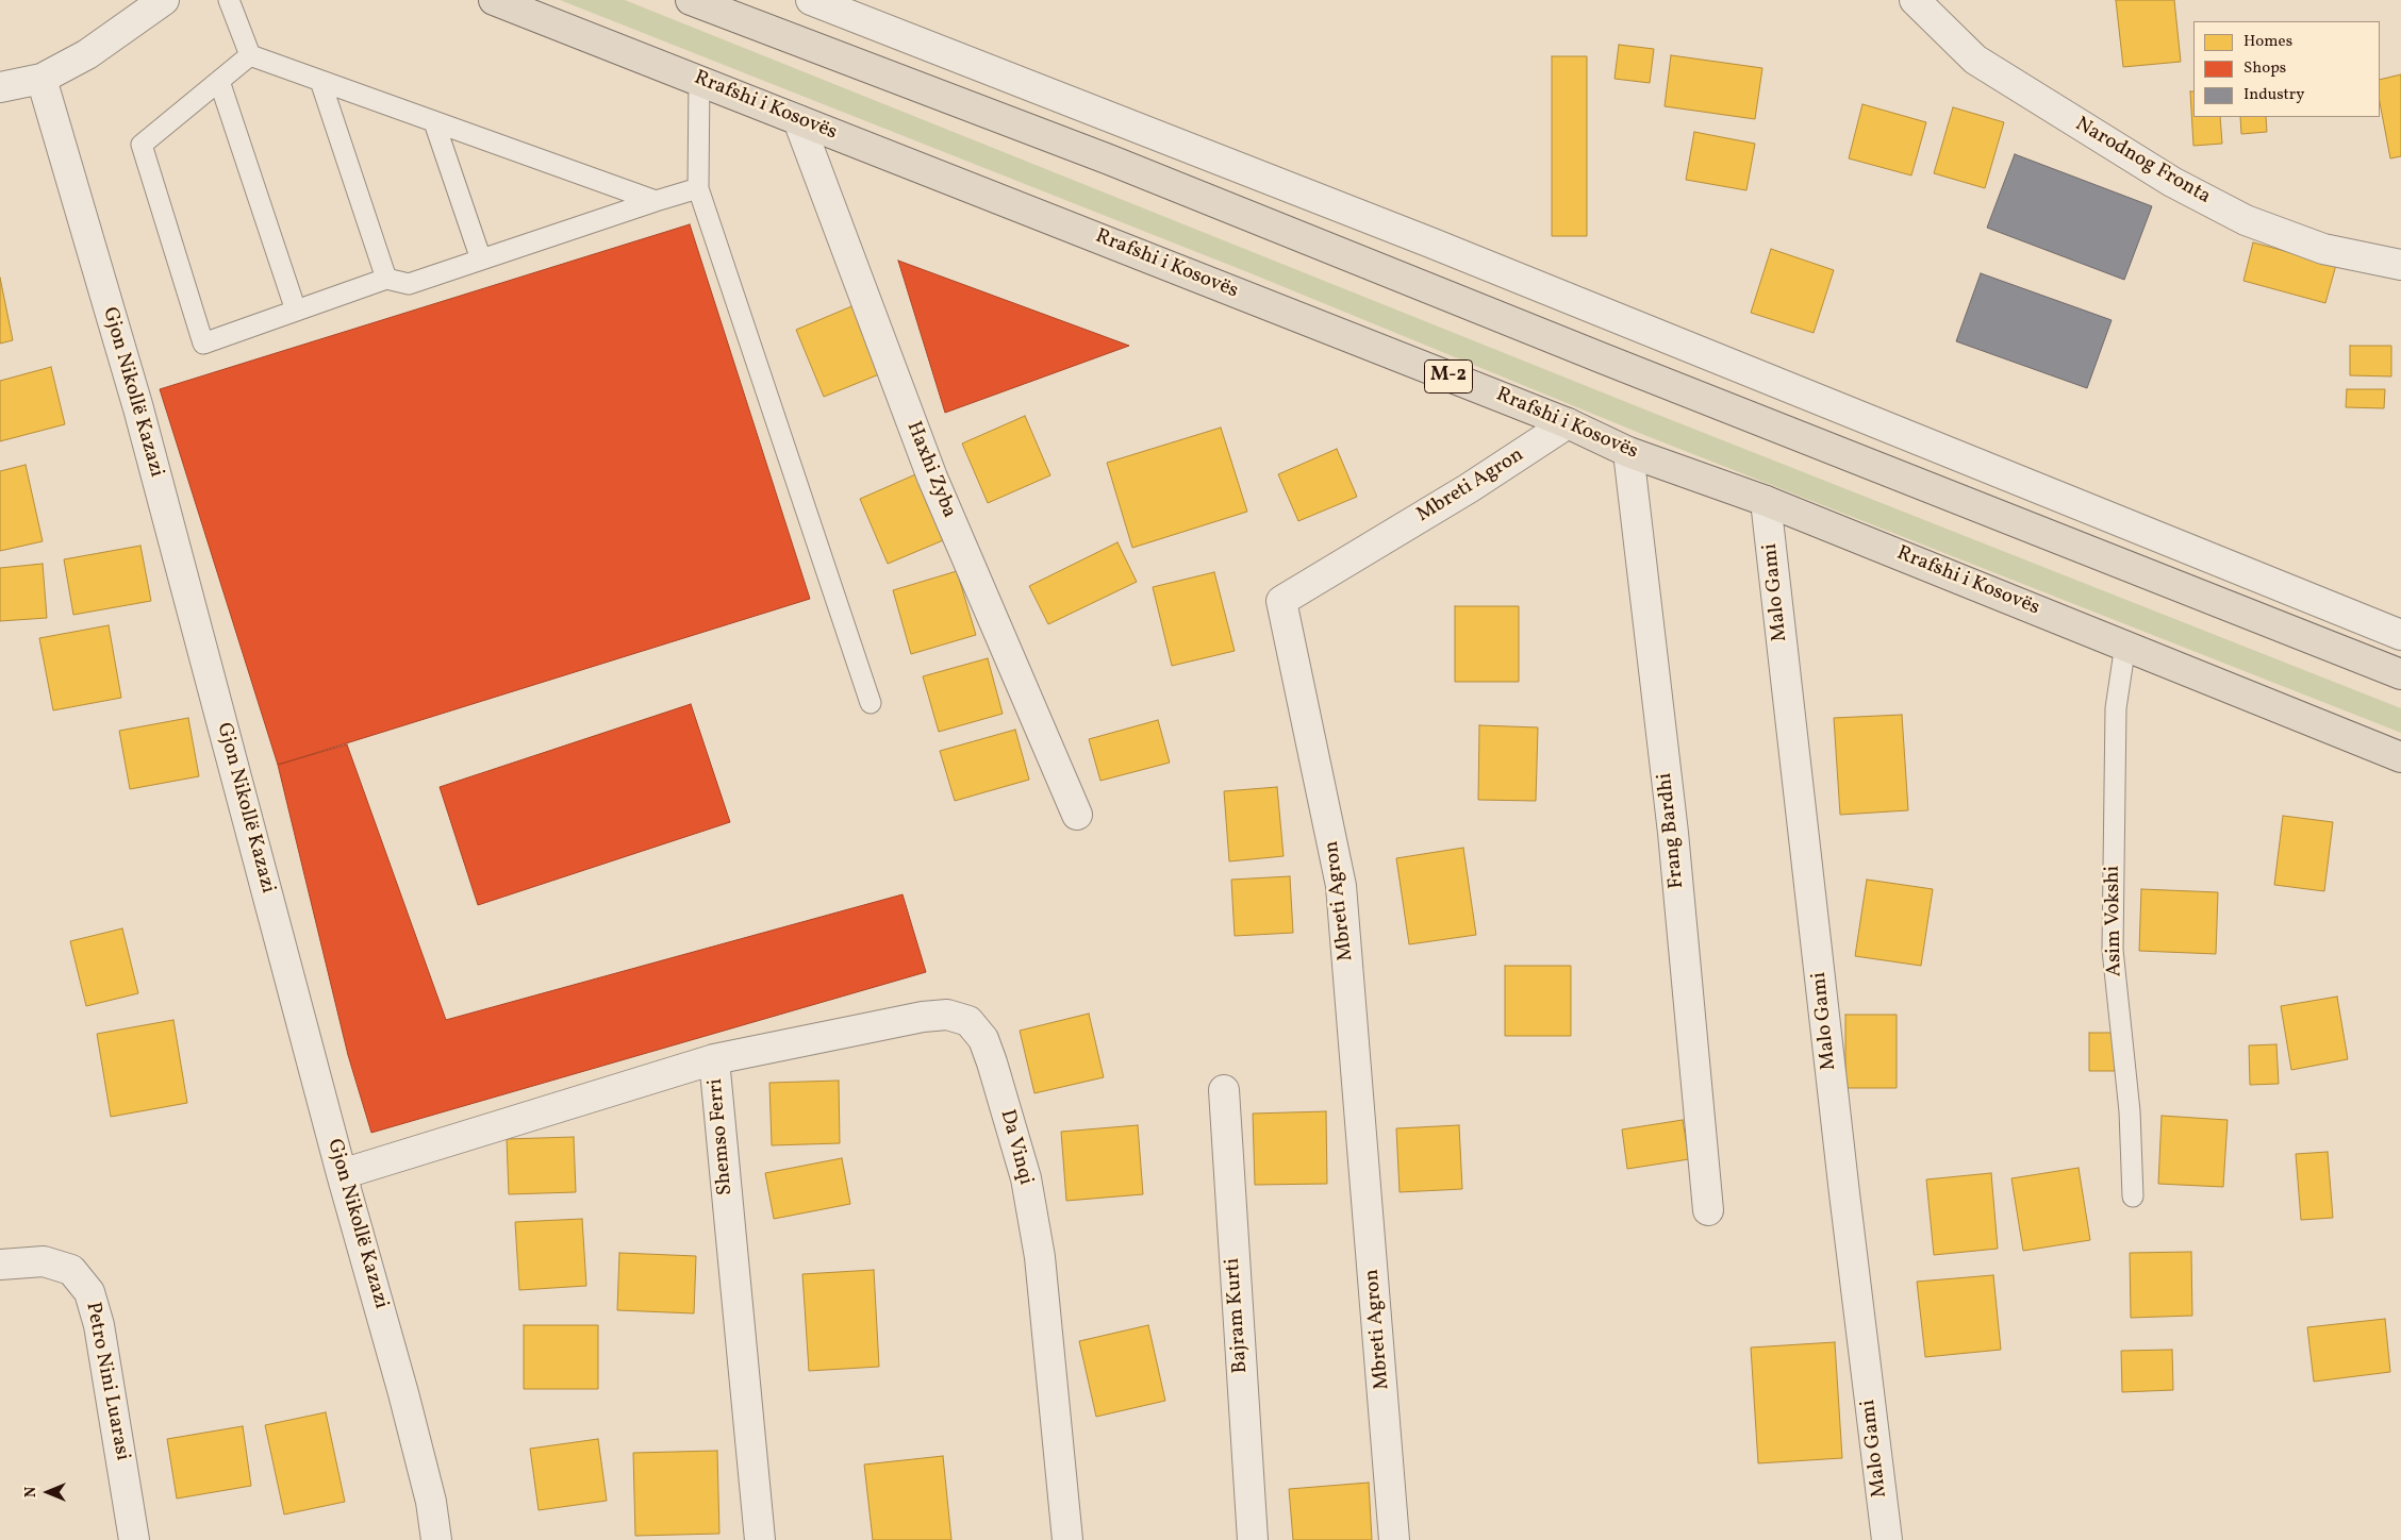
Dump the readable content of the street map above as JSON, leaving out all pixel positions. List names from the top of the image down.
{
  "streets": {
    "highway": ["Rrafshi i Kosovës", "M-2"],
    "street": [
      "Narodnog Fronta",
      "Gjon Nikollë Kazazi",
      "Haxhi Zyba",
      "Mbreti Agron",
      "Malo Gami",
      "Frang Bardhi",
      "Shemso Ferri",
      "Da Vinqi",
      "Bajram Kurti",
      "Petro Nini Luarasi"
    ],
    "lane": ["Asim Vokshi"]
  },
  "crossings": [
    ["Rrafshi i Kosovës", "Haxhi Zyba"],
    ["Rrafshi i Kosovës", "Mbreti Agron"],
    ["Rrafshi i Kosovës", "Malo Gami"],
    ["Rrafshi i Kosovës", "Frang Bardhi"],
    ["Rrafshi i Kosovës", "Asim Vokshi"],
    ["Gjon Nikollë Kazazi", "Shemso Ferri"],
    ["Shemso Ferri", "Da Vinqi"]
  ],
  "legend": ["Homes", "Shops", "Industry"],
  "north": "left"
}
